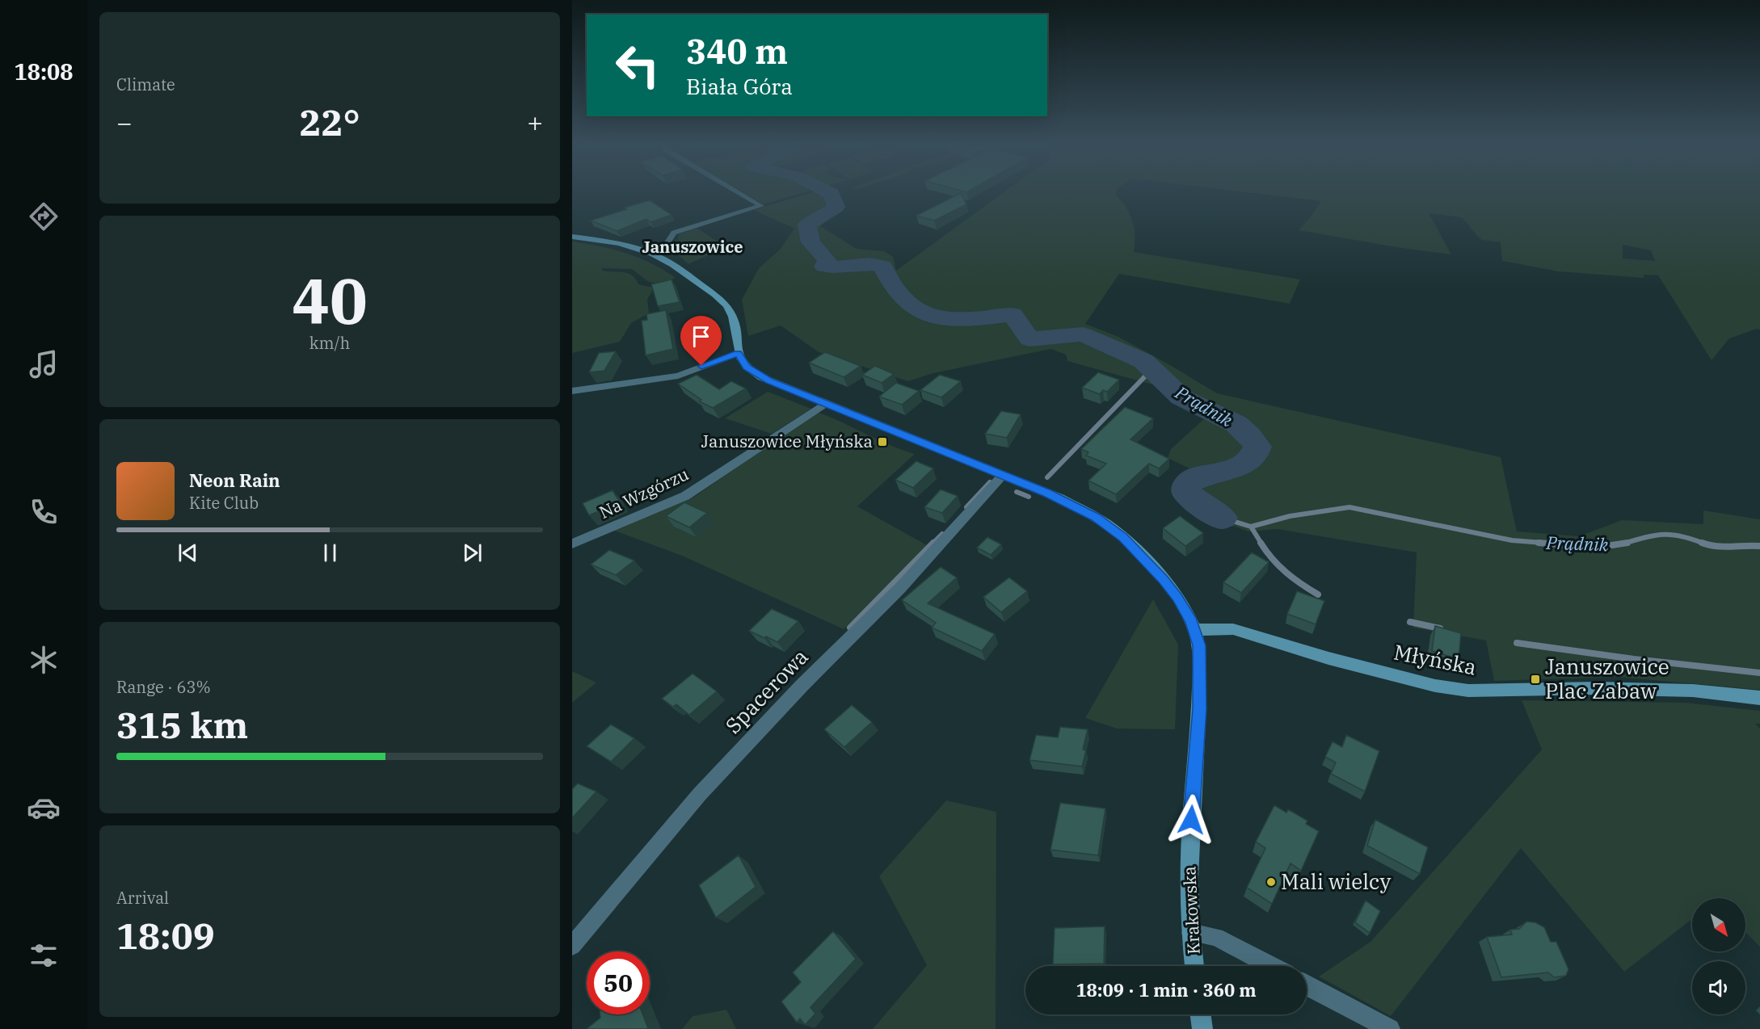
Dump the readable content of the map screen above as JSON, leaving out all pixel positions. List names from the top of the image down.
{
  "streets": {
    "main road": ["Młyńska", "Krakowska"],
    "street": ["Na Wzgórzu", "Spacerowa"]
  },
  "crossings": [
    ["Na Wzgórzu", "Krakowska"],
    ["Młyńska", "Krakowska"],
    ["Spacerowa", "Krakowska"]
  ],
  "districts": ["Januszowice"],
  "water": ["Prądnik"],
  "places": {
    "transit": ["Januszowice Młyńska", "Januszowice Plac Zabaw"],
    "other": ["Mali wielcy"]
  },
  "north": "bottom right",
  "page": {
    "tabs": "18:08",
    "tile": [
      "Climate",
      ["40", "km/h"],
      ["Range · 63%", "315 km"],
      ["Arrival", "18:09"]
    ],
    "turn": ["340 m", "Biała Góra"],
    "heat": ["−", "22°", "+"],
    "song": ["Neon Rain", "Kite Club"],
    "limit": "50",
    "trip": "18:09 · 1 min · 360 m"
  }
}
